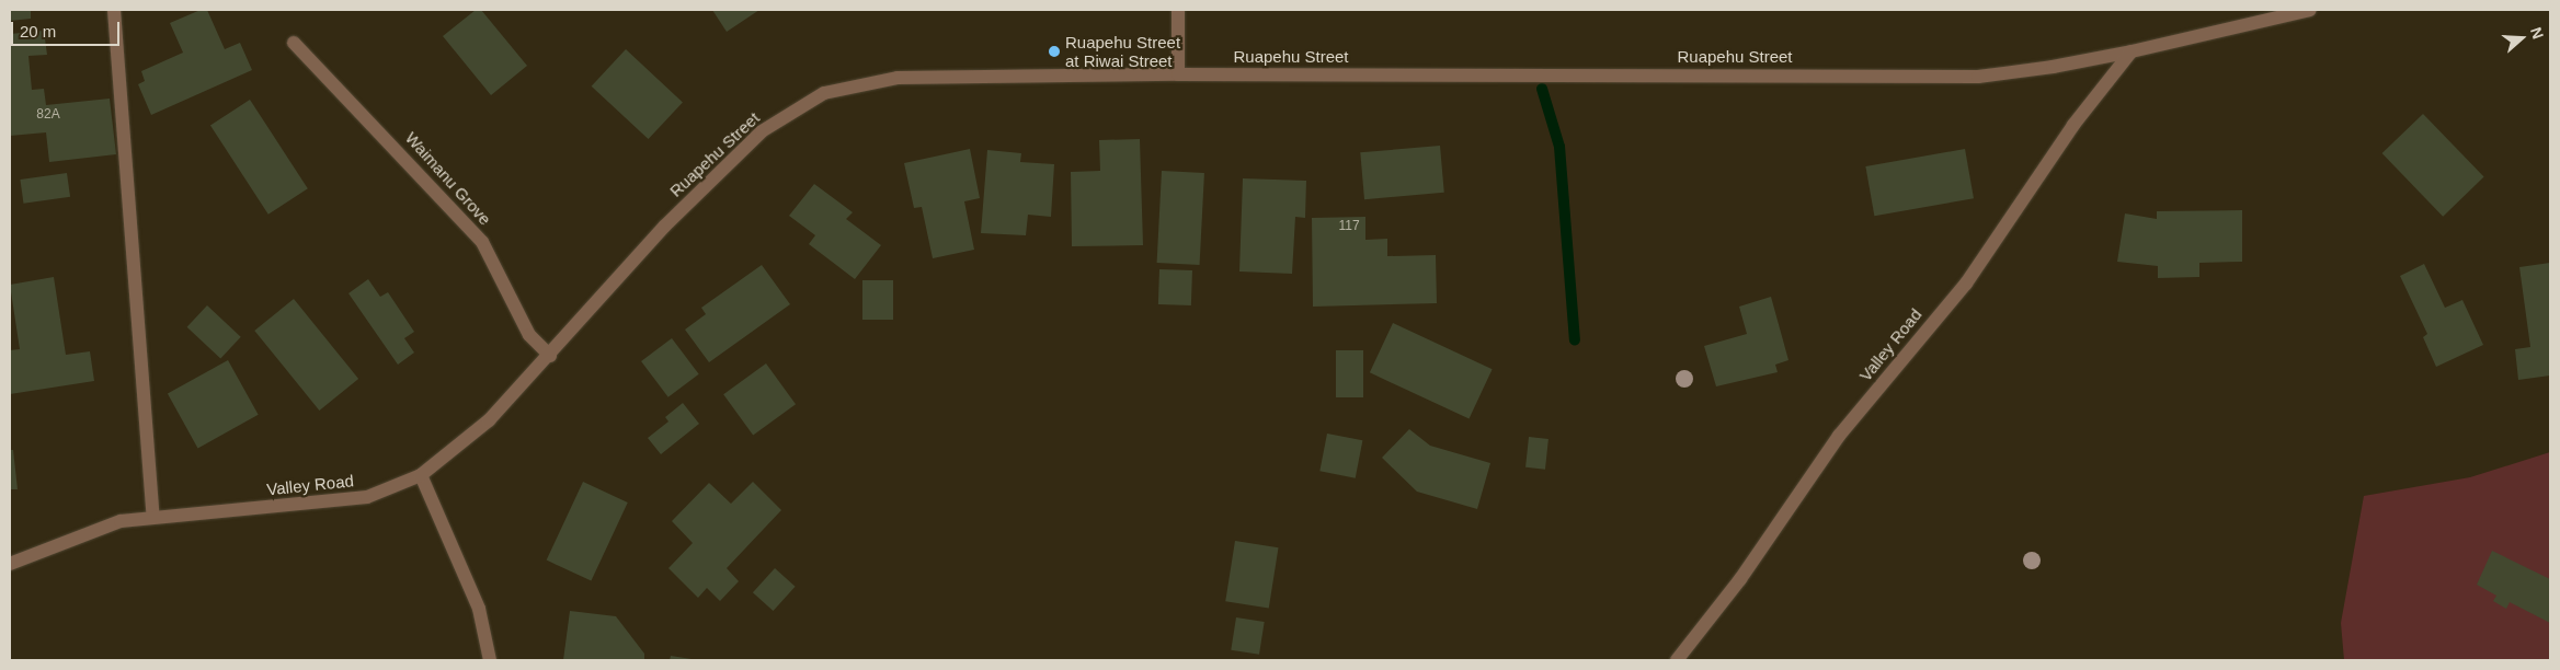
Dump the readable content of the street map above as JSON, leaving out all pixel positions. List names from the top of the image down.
{
  "streets": {
    "street": ["Ruapehu Street", "Waimanu Grove", "Valley Road"]
  },
  "crossings": [
    ["Ruapehu Street", "Waimanu Grove"],
    ["Ruapehu Street", "Valley Road"]
  ],
  "places": ["Ruapehu Street at Riwai Street"],
  "house_numbers": ["82A", "117"],
  "scale_bar": "20 m",
  "north": "right"
}
